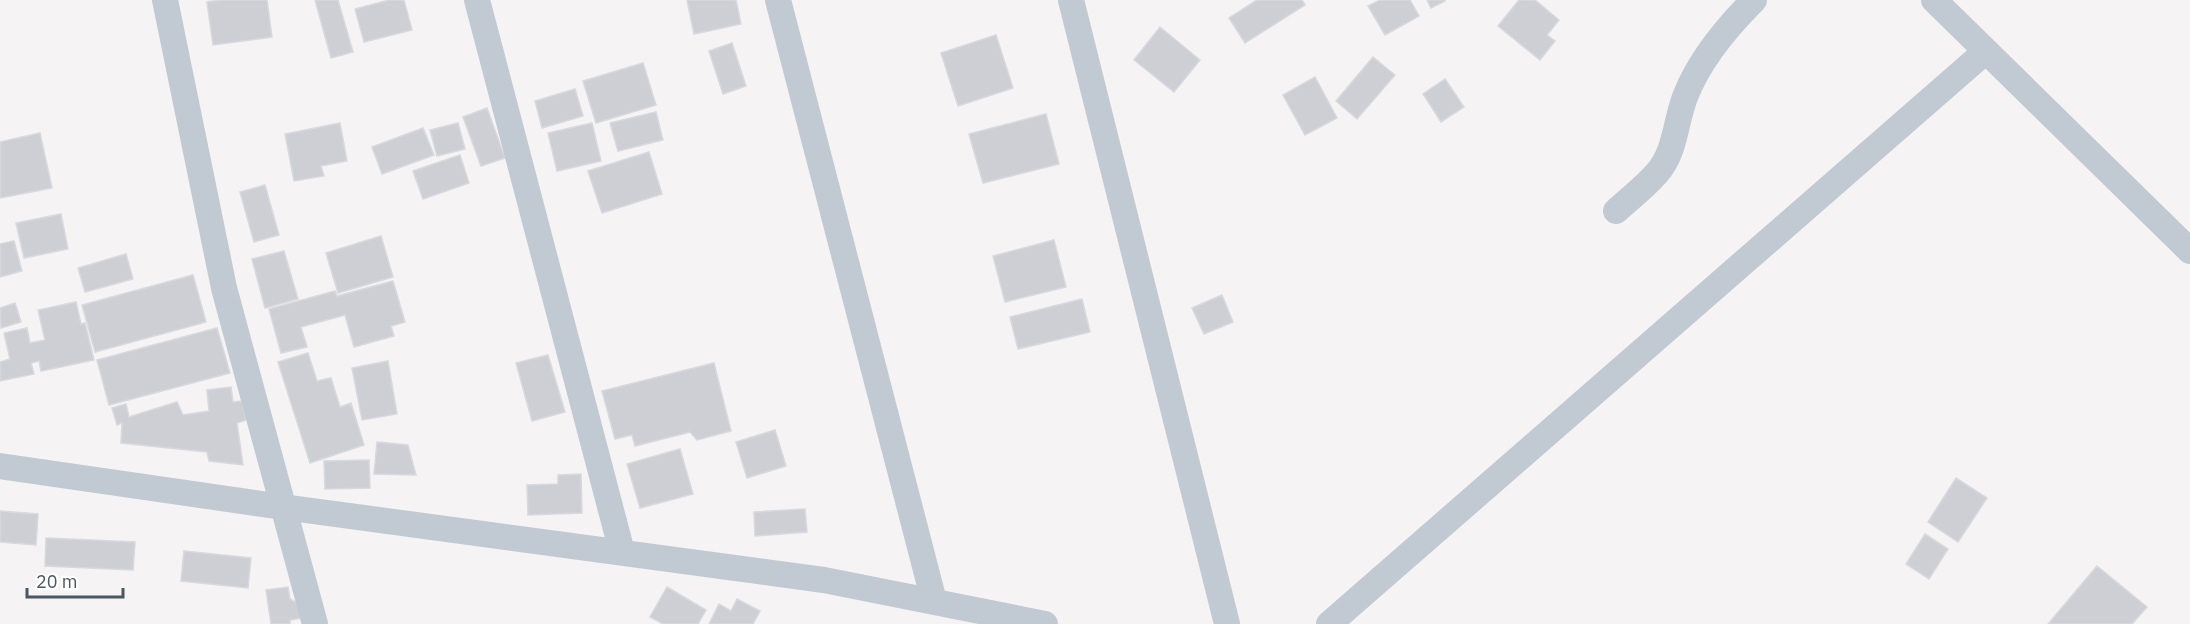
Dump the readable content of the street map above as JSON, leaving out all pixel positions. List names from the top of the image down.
{
  "scale_bar": "20 m"
}
